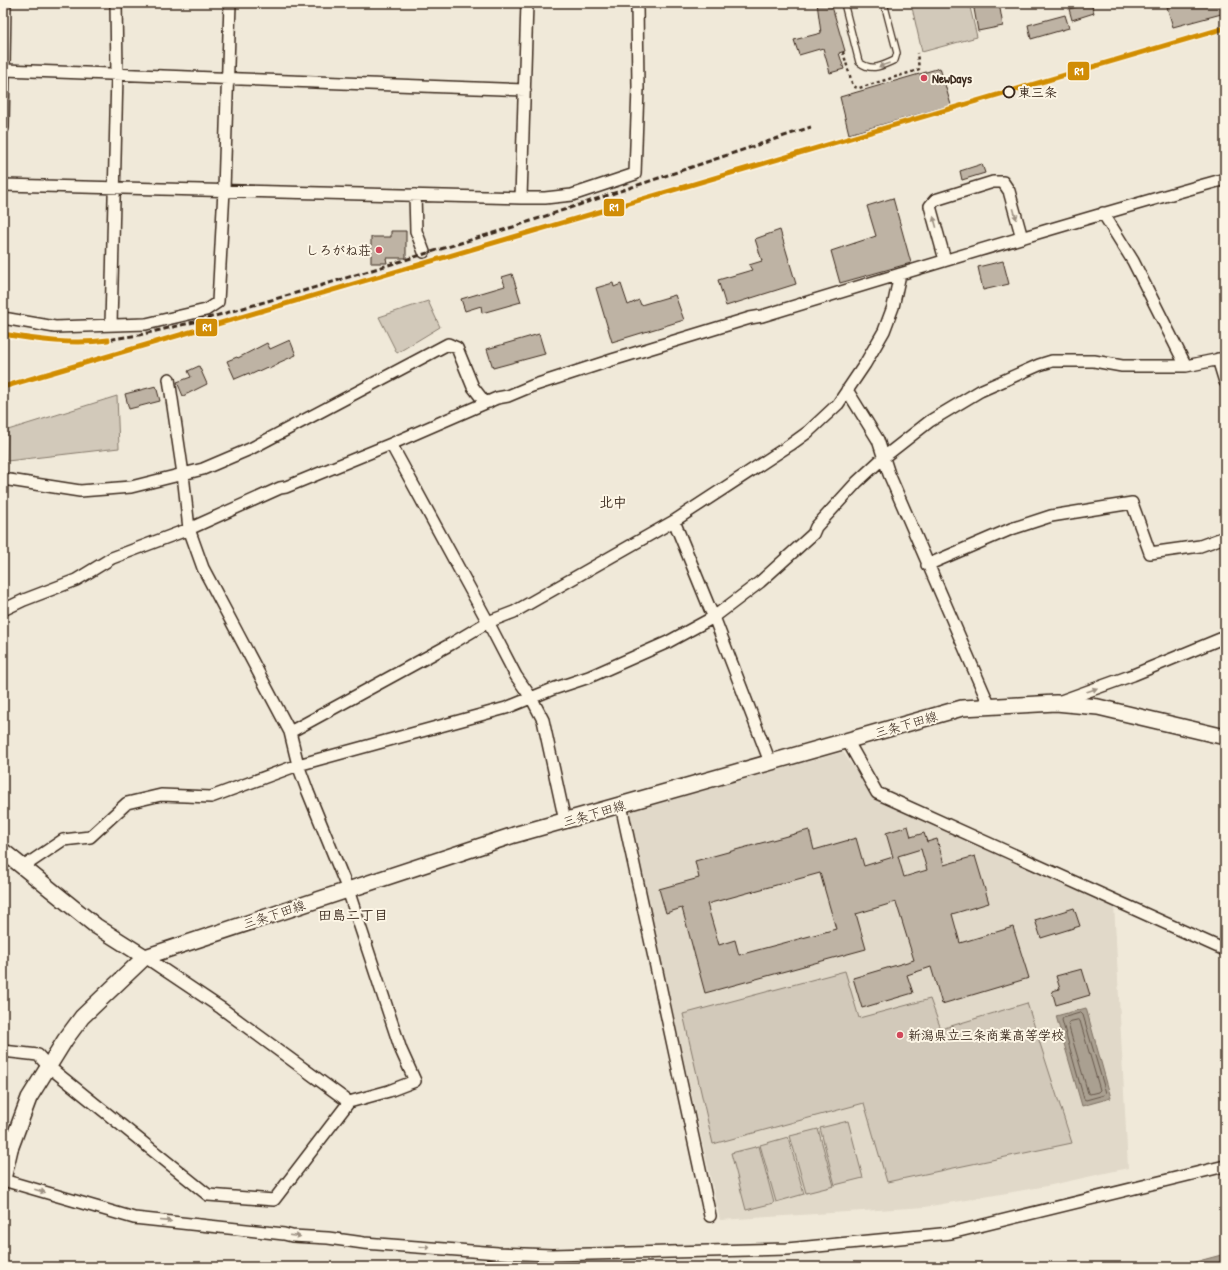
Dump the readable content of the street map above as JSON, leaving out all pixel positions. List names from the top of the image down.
{
  "streets": {
    "main road": ["三条下田線"]
  },
  "districts": ["北中", "田島二丁目"],
  "places": [
    "NewDays",
    "東三条",
    "しろがね荘",
    "新潟県立三条商業高等学校"
  ],
  "lines": ["transit line R1"]
}
